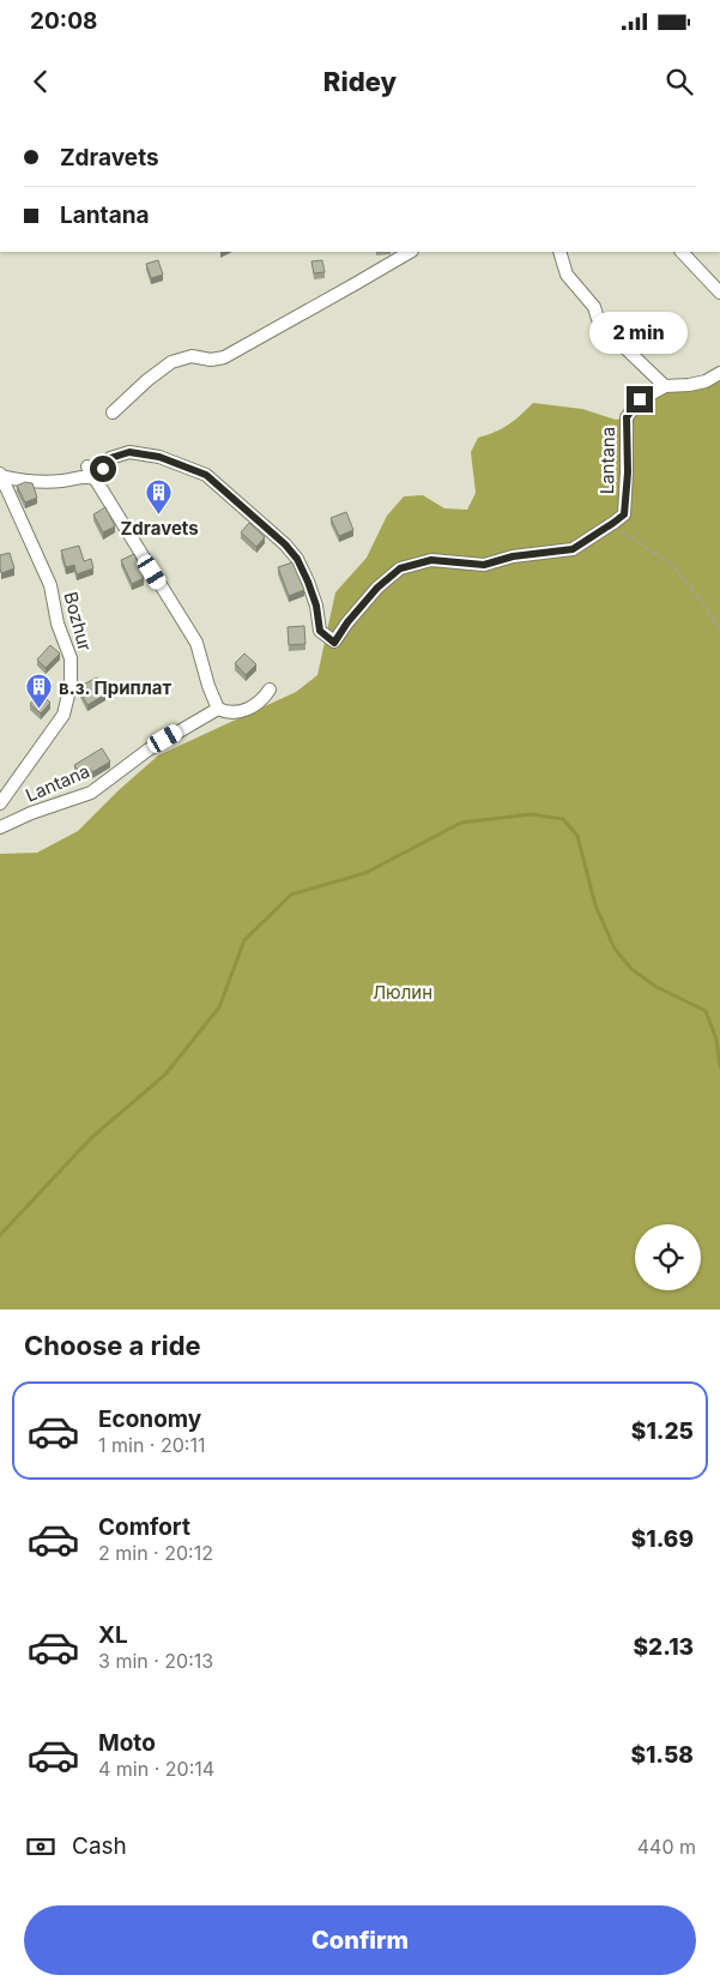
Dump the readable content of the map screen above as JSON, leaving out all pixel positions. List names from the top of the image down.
{
  "streets": {
    "street": ["Lantana", "Bozhur"]
  },
  "parks": ["Люлин"],
  "places": {
    "building": ["Zdravets", "в.з. Приплат"]
  },
  "page": {
    "status": "20:08",
    "header": "Ridey",
    "banner": ["Zdravets", "Lantana"],
    "bubble": "2 min",
    "heading": "Choose a ride",
    "list": [
      {
        "name": "Economy",
        "note": "1 min · 20:11",
        "value": "$1.25"
      },
      {
        "name": "Comfort",
        "note": "2 min · 20:12",
        "value": "$1.69"
      },
      {
        "name": "XL",
        "note": "3 min · 20:13",
        "value": "$2.13"
      },
      {
        "name": "Moto",
        "note": "4 min · 20:14",
        "value": "$1.58"
      }
    ],
    "pay": ["Cash", "440 m"],
    "buttons": "Confirm"
  }
}
